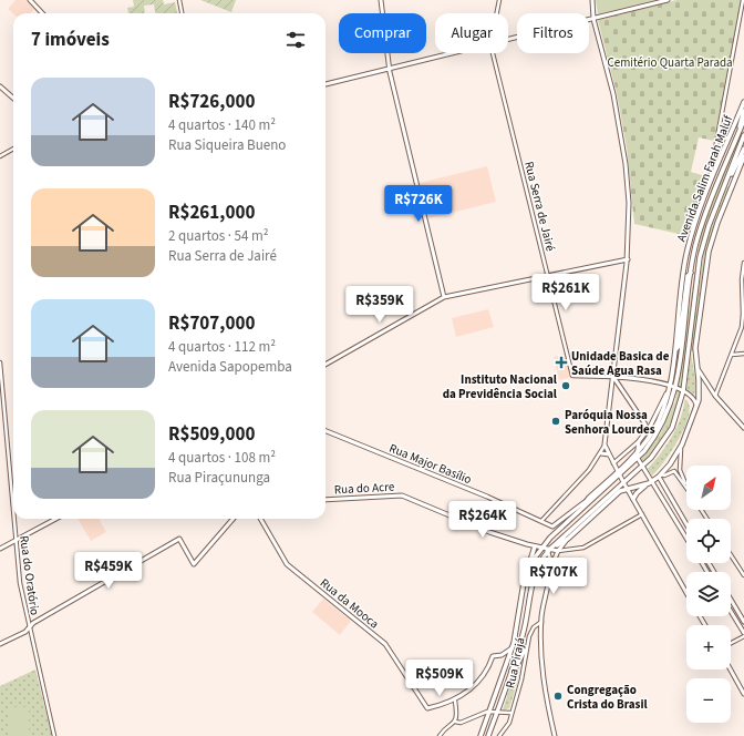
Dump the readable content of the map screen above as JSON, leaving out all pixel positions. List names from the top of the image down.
{
  "streets": {
    "highway": ["Avenida Salim Farah Maluf"],
    "main road": ["Rua Major Basílio", "Rua do Acre", "Rua da Mooca"],
    "street": ["Rua Serra de Jairé", "Rua do Oratório", "Rua Pirajá"]
  },
  "crossings": [
    ["Avenida Salim Farah Maluf", "Rua Major Basílio"]
  ],
  "parks": ["Cemitério Quarta Parada"],
  "places": {
    "health": ["Unidade Basica de Saúde Agua Rasa"],
    "other": ["Instituto Nacional da Previdência Social", "Paróquia Nossa Senhora Lourdes", "Congregação Crista do Brasil"]
  },
  "north": "top right",
  "page": {
    "chip": ["Comprar", "Alugar", "Filtros"],
    "heading": "7 imóveis",
    "list": [
      {
        "name": "R$726,000",
        "note": "4 quartos · 140 m² · Rua Siqueira Bueno"
      },
      {
        "name": "R$261,000",
        "note": "2 quartos · 54 m² · Rua Serra de Jairé"
      },
      {
        "name": "R$707,000",
        "note": "4 quartos · 112 m² · Avenida Sapopemba"
      },
      {
        "name": "R$509,000",
        "note": "4 quartos · 108 m² · Rua Piraçununga"
      }
    ],
    "price": [
      "R$726K",
      "R$261K",
      "R$359K",
      "R$264K",
      "R$459K",
      "R$707K",
      "R$509K"
    ],
    "map_buttons": ["+", "−"]
  }
}
